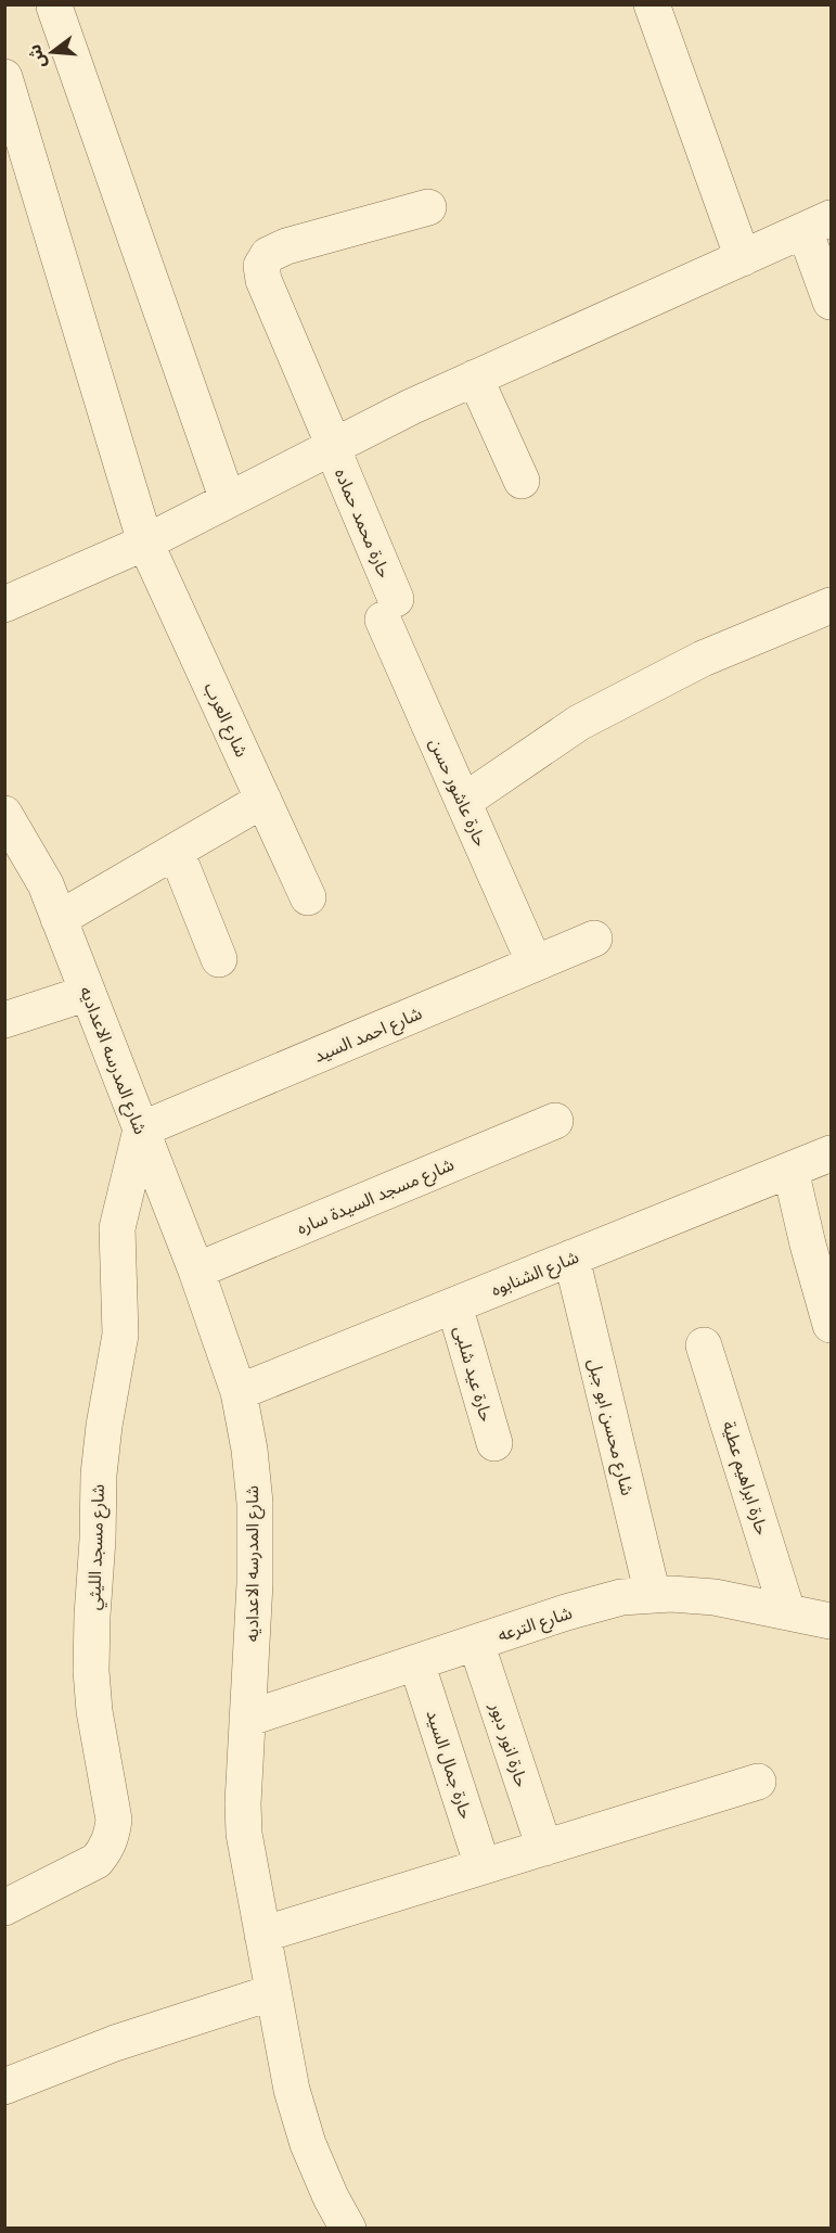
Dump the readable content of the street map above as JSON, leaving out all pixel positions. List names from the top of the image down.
{
  "streets": {
    "street": [
      "حارة محمد حماده",
      "شارع العرب",
      "حارة عاشور حسن",
      "شارع احمد السيد",
      "شارع المدرسه الاعداديه",
      "شارع مسجد السيدة ساره",
      "شارع الشنابوه",
      "حارة عيد شلبى",
      "شارع محسن ابو جبل",
      "حارة ابراهيم عطية",
      "شارع مسجد الليثي",
      "شارع الترعه",
      "حارة انور دبور",
      "حارة جمال السيد"
    ]
  },
  "crossings": [
    ["حارة محمد حماده", "حارة عاشور حسن"],
    ["حارة عاشور حسن", "شارع احمد السيد"],
    ["شارع احمد السيد", "شارع المدرسه الاعداديه"],
    ["شارع احمد السيد", "شارع مسجد الليثي"],
    ["شارع المدرسه الاعداديه", "شارع مسجد السيدة ساره"],
    ["شارع المدرسه الاعداديه", "شارع الشنابوه"],
    ["شارع المدرسه الاعداديه", "شارع مسجد الليثي"],
    ["شارع المدرسه الاعداديه", "شارع الترعه"],
    ["شارع الشنابوه", "حارة عيد شلبى"],
    ["شارع الشنابوه", "شارع محسن ابو جبل"],
    ["شارع محسن ابو جبل", "شارع الترعه"],
    ["حارة ابراهيم عطية", "شارع الترعه"],
    ["شارع الترعه", "حارة انور دبور"],
    ["شارع الترعه", "حارة جمال السيد"]
  ],
  "north": "left"
}
